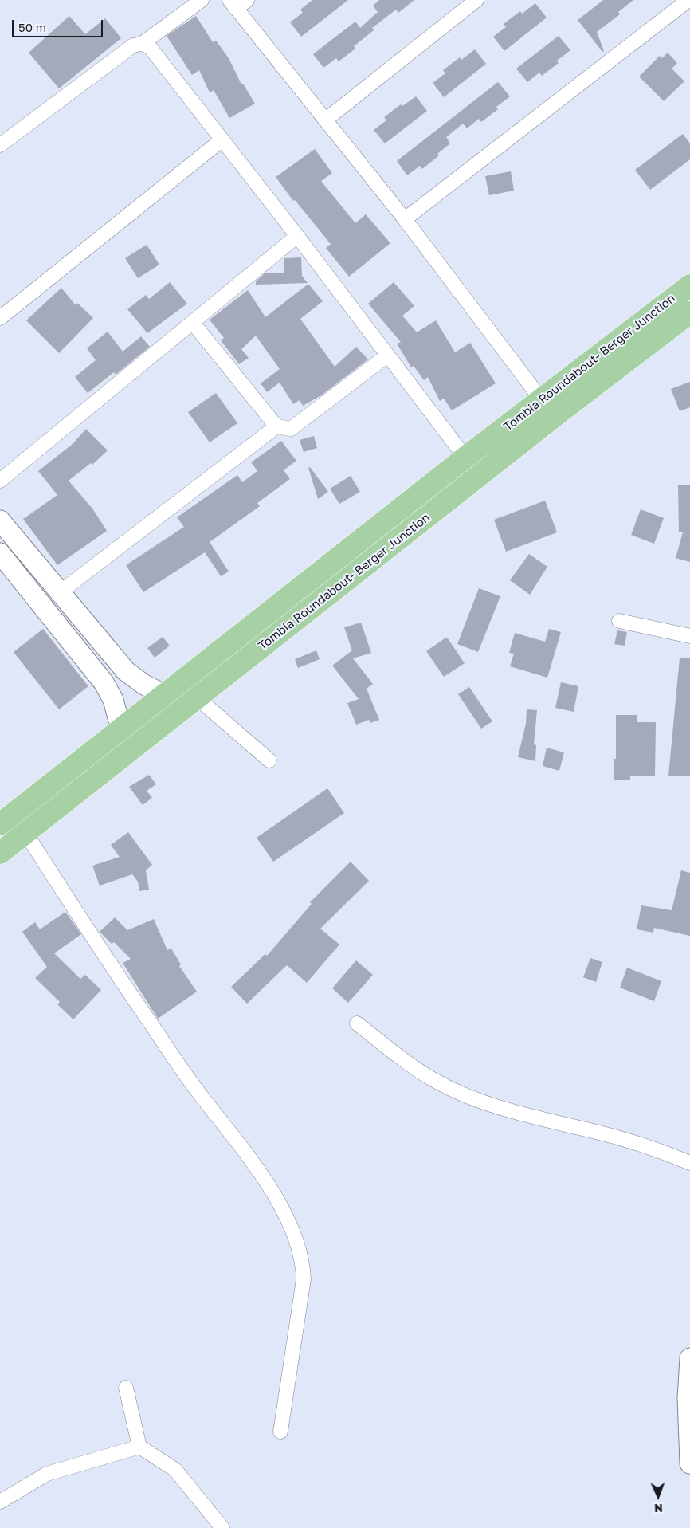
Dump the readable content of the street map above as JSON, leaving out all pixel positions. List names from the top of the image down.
{
  "streets": {
    "main road": ["Tombia Roundabout- Berger Junction"]
  },
  "scale_bar": "50 m",
  "north": "bottom"
}
